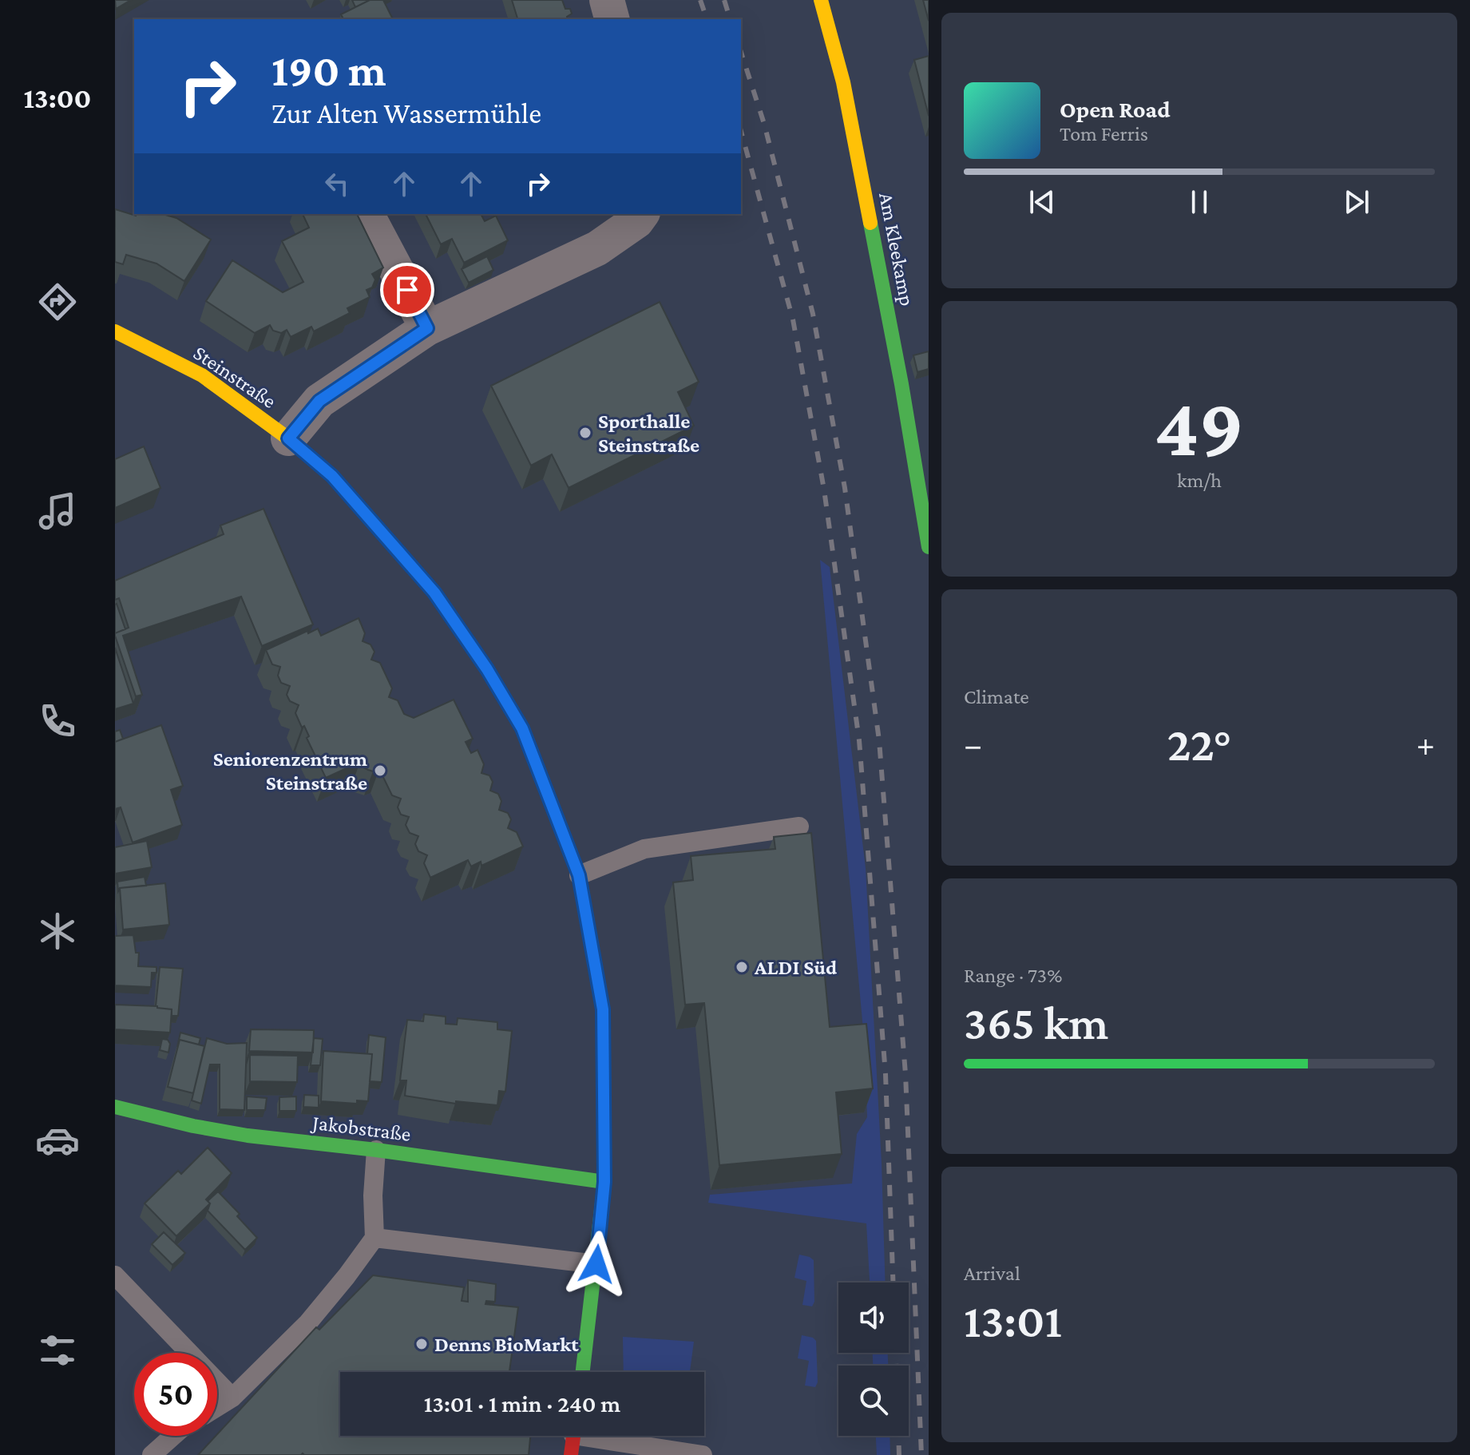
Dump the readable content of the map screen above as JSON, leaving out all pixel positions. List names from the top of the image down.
{
  "streets": {
    "main road": ["Am Kleekamp", "Steinstraße", "Jakobstraße"]
  },
  "crossings": [
    ["Steinstraße", "Jakobstraße"]
  ],
  "places": [
    "Sporthalle Steinstraße",
    "Seniorenzentrum Steinstraße",
    "ALDI Süd",
    "Denns BioMarkt"
  ],
  "page": {
    "tabs": "13:00",
    "turn": ["190 m", "Zur Alten Wassermühle"],
    "song": ["Open Road", "Tom Ferris"],
    "tile": [
      ["49", "km/h"],
      "Climate",
      ["Range · 73%", "365 km"],
      ["Arrival", "13:01"]
    ],
    "heat": ["−", "22°", "+"],
    "limit": "50",
    "trip": "13:01 · 1 min · 240 m"
  }
}
